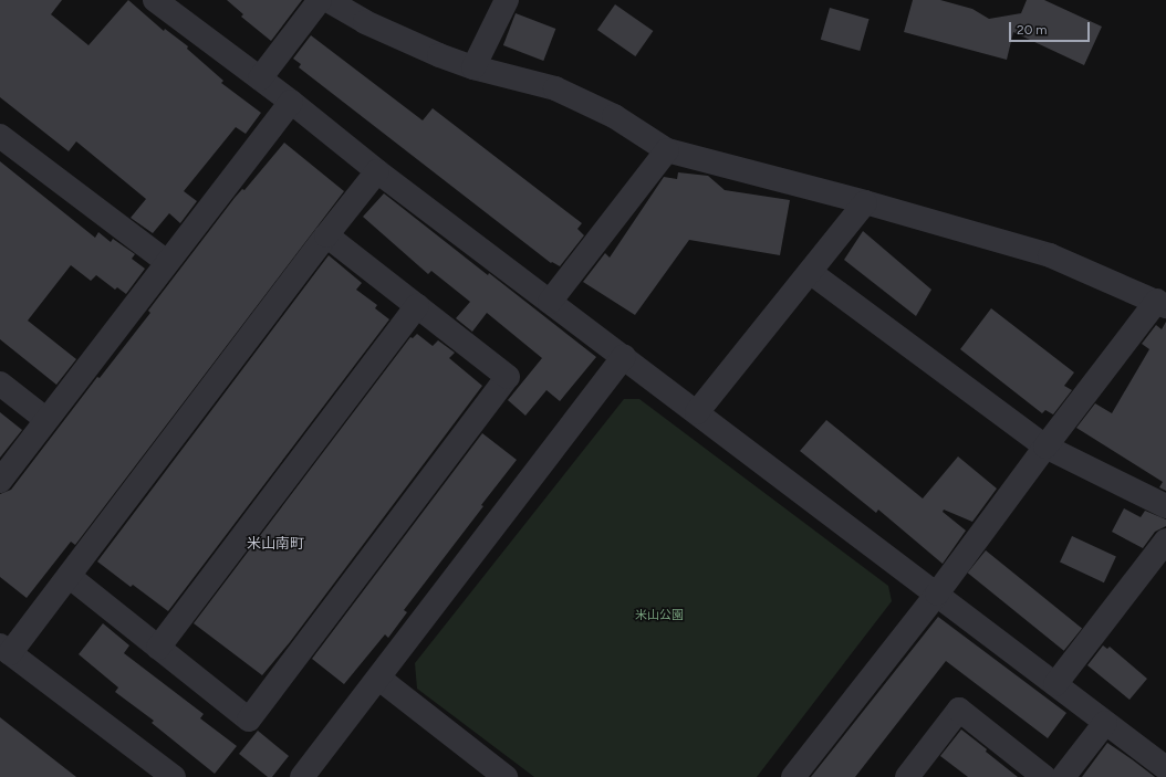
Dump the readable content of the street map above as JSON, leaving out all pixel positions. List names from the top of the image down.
{
  "districts": ["米山南町"],
  "parks": ["米山公園"],
  "scale_bar": "20 m"
}
